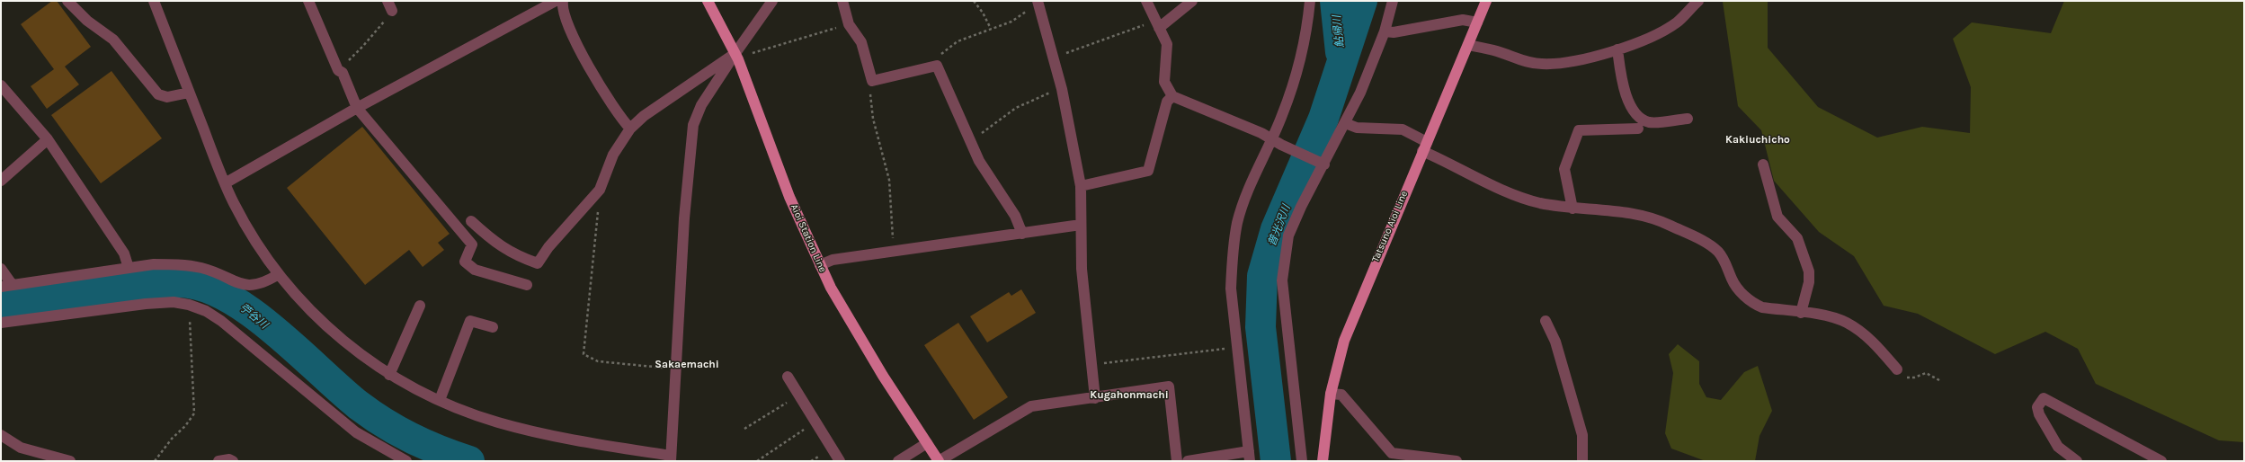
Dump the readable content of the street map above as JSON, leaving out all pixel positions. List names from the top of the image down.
{
  "streets": {
    "main road": ["Tatsuno Aioi Line", "Aioi Station Line"]
  },
  "districts": ["Kakiuchicho", "Sakaemachi", "Kugahonmachi"],
  "water": ["鮎帰川", "普光沢川", "苧谷川"]
}
